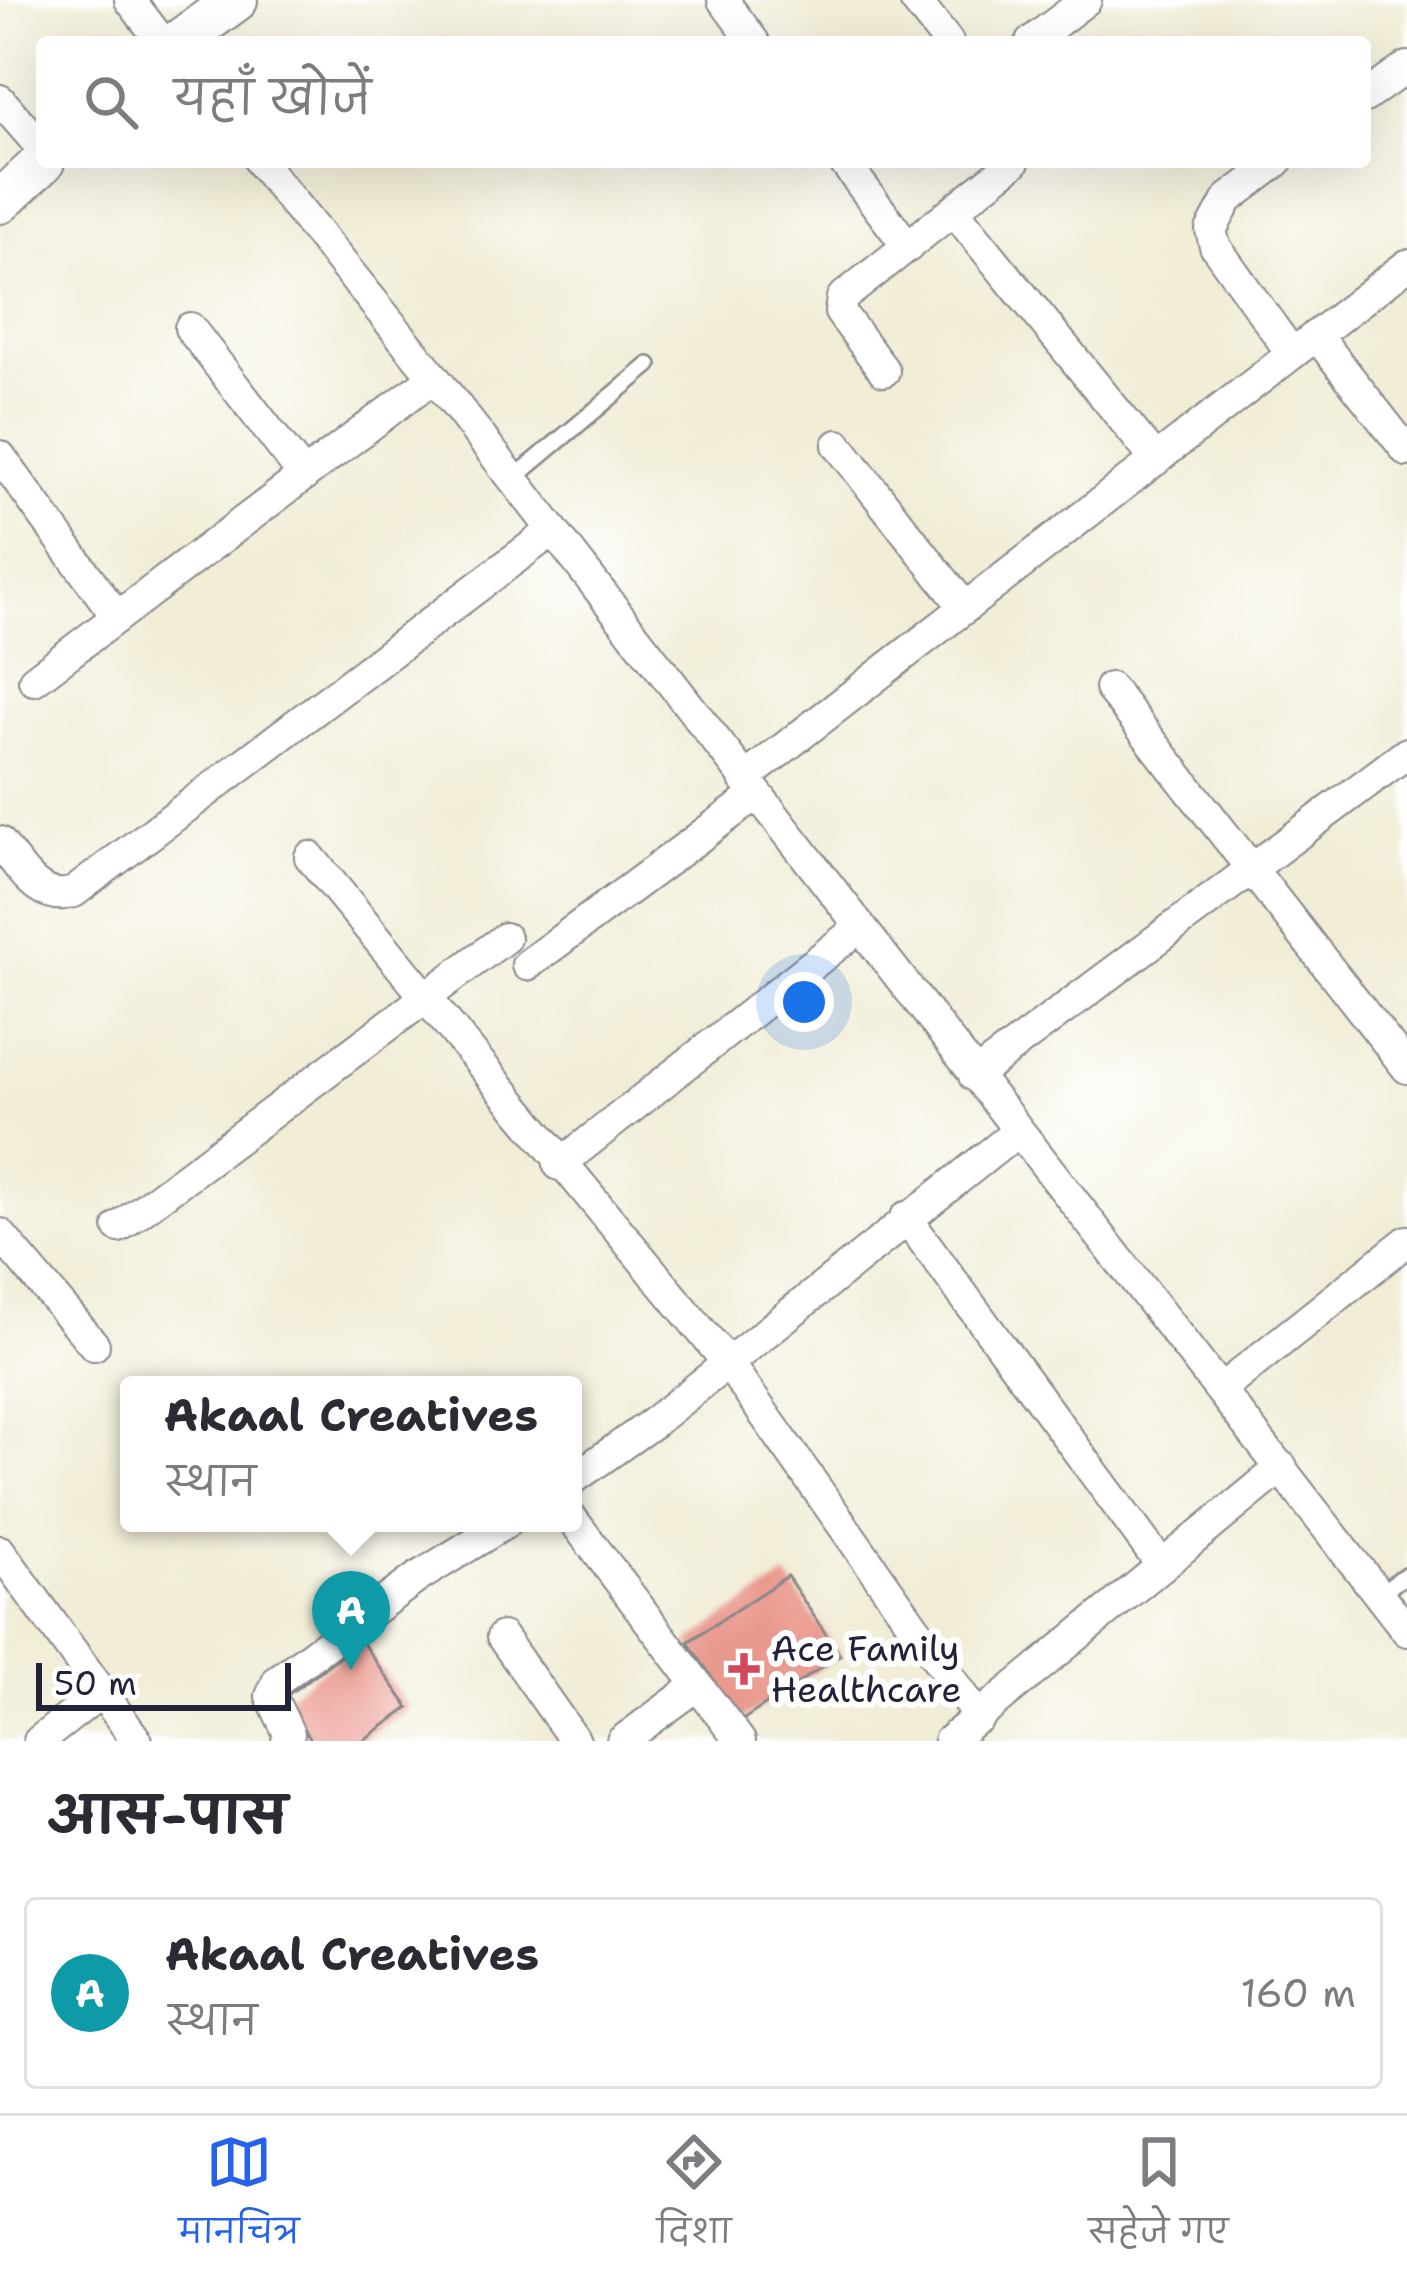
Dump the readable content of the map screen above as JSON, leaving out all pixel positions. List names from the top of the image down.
{
  "places": {
    "health": ["Ace Family Healthcare"]
  },
  "scale_bar": "50 m",
  "page": {
    "search": "यहाँ खोजें",
    "popup": ["Akaal Creatives", "स्थान"],
    "pins": "A",
    "scale": "50 m",
    "heading": "आस-पास",
    "list": [
      {
        "mark": "A",
        "name": "Akaal Creatives",
        "note": "स्थान",
        "value": "160 m"
      }
    ],
    "nav": ["मानचित्र", "दिशा", "सहेजे गए"]
  }
}
